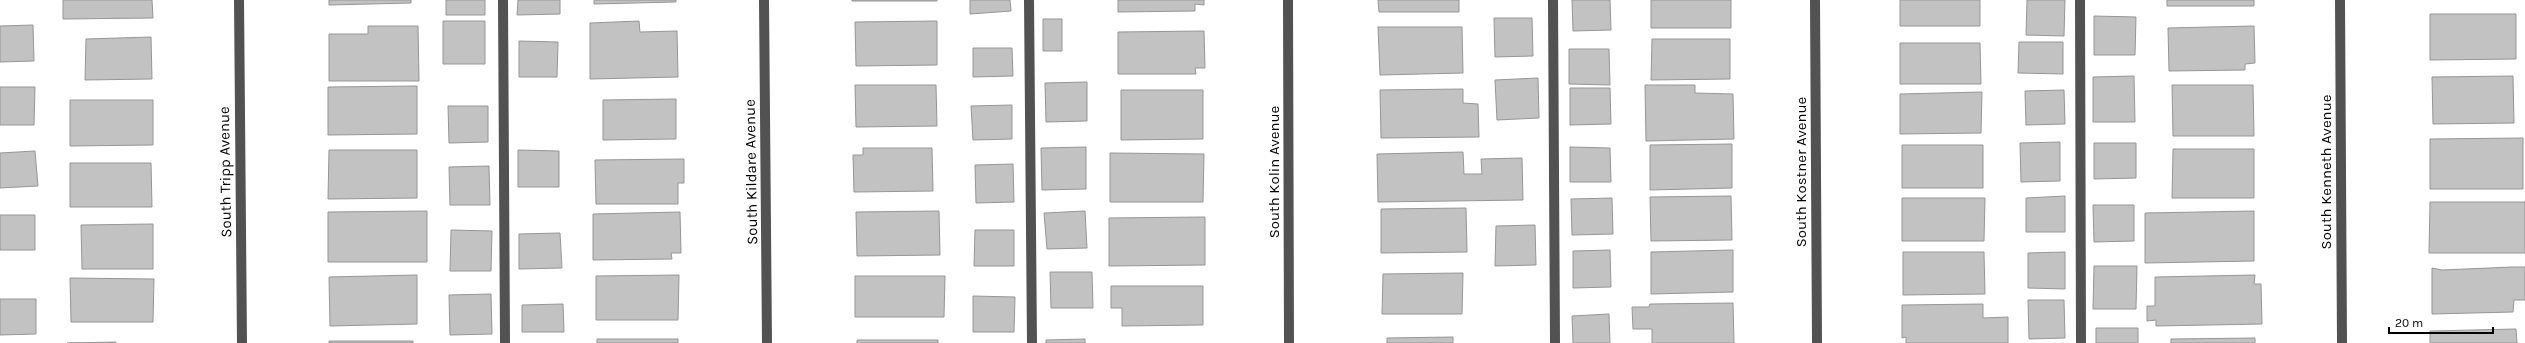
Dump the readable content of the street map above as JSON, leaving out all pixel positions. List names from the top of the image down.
{
  "streets": {
    "street": [
      "South Tripp Avenue",
      "South Kildare Avenue",
      "South Kolin Avenue",
      "South Kostner Avenue",
      "South Kenneth Avenue"
    ]
  },
  "scale_bar": "20 m"
}
